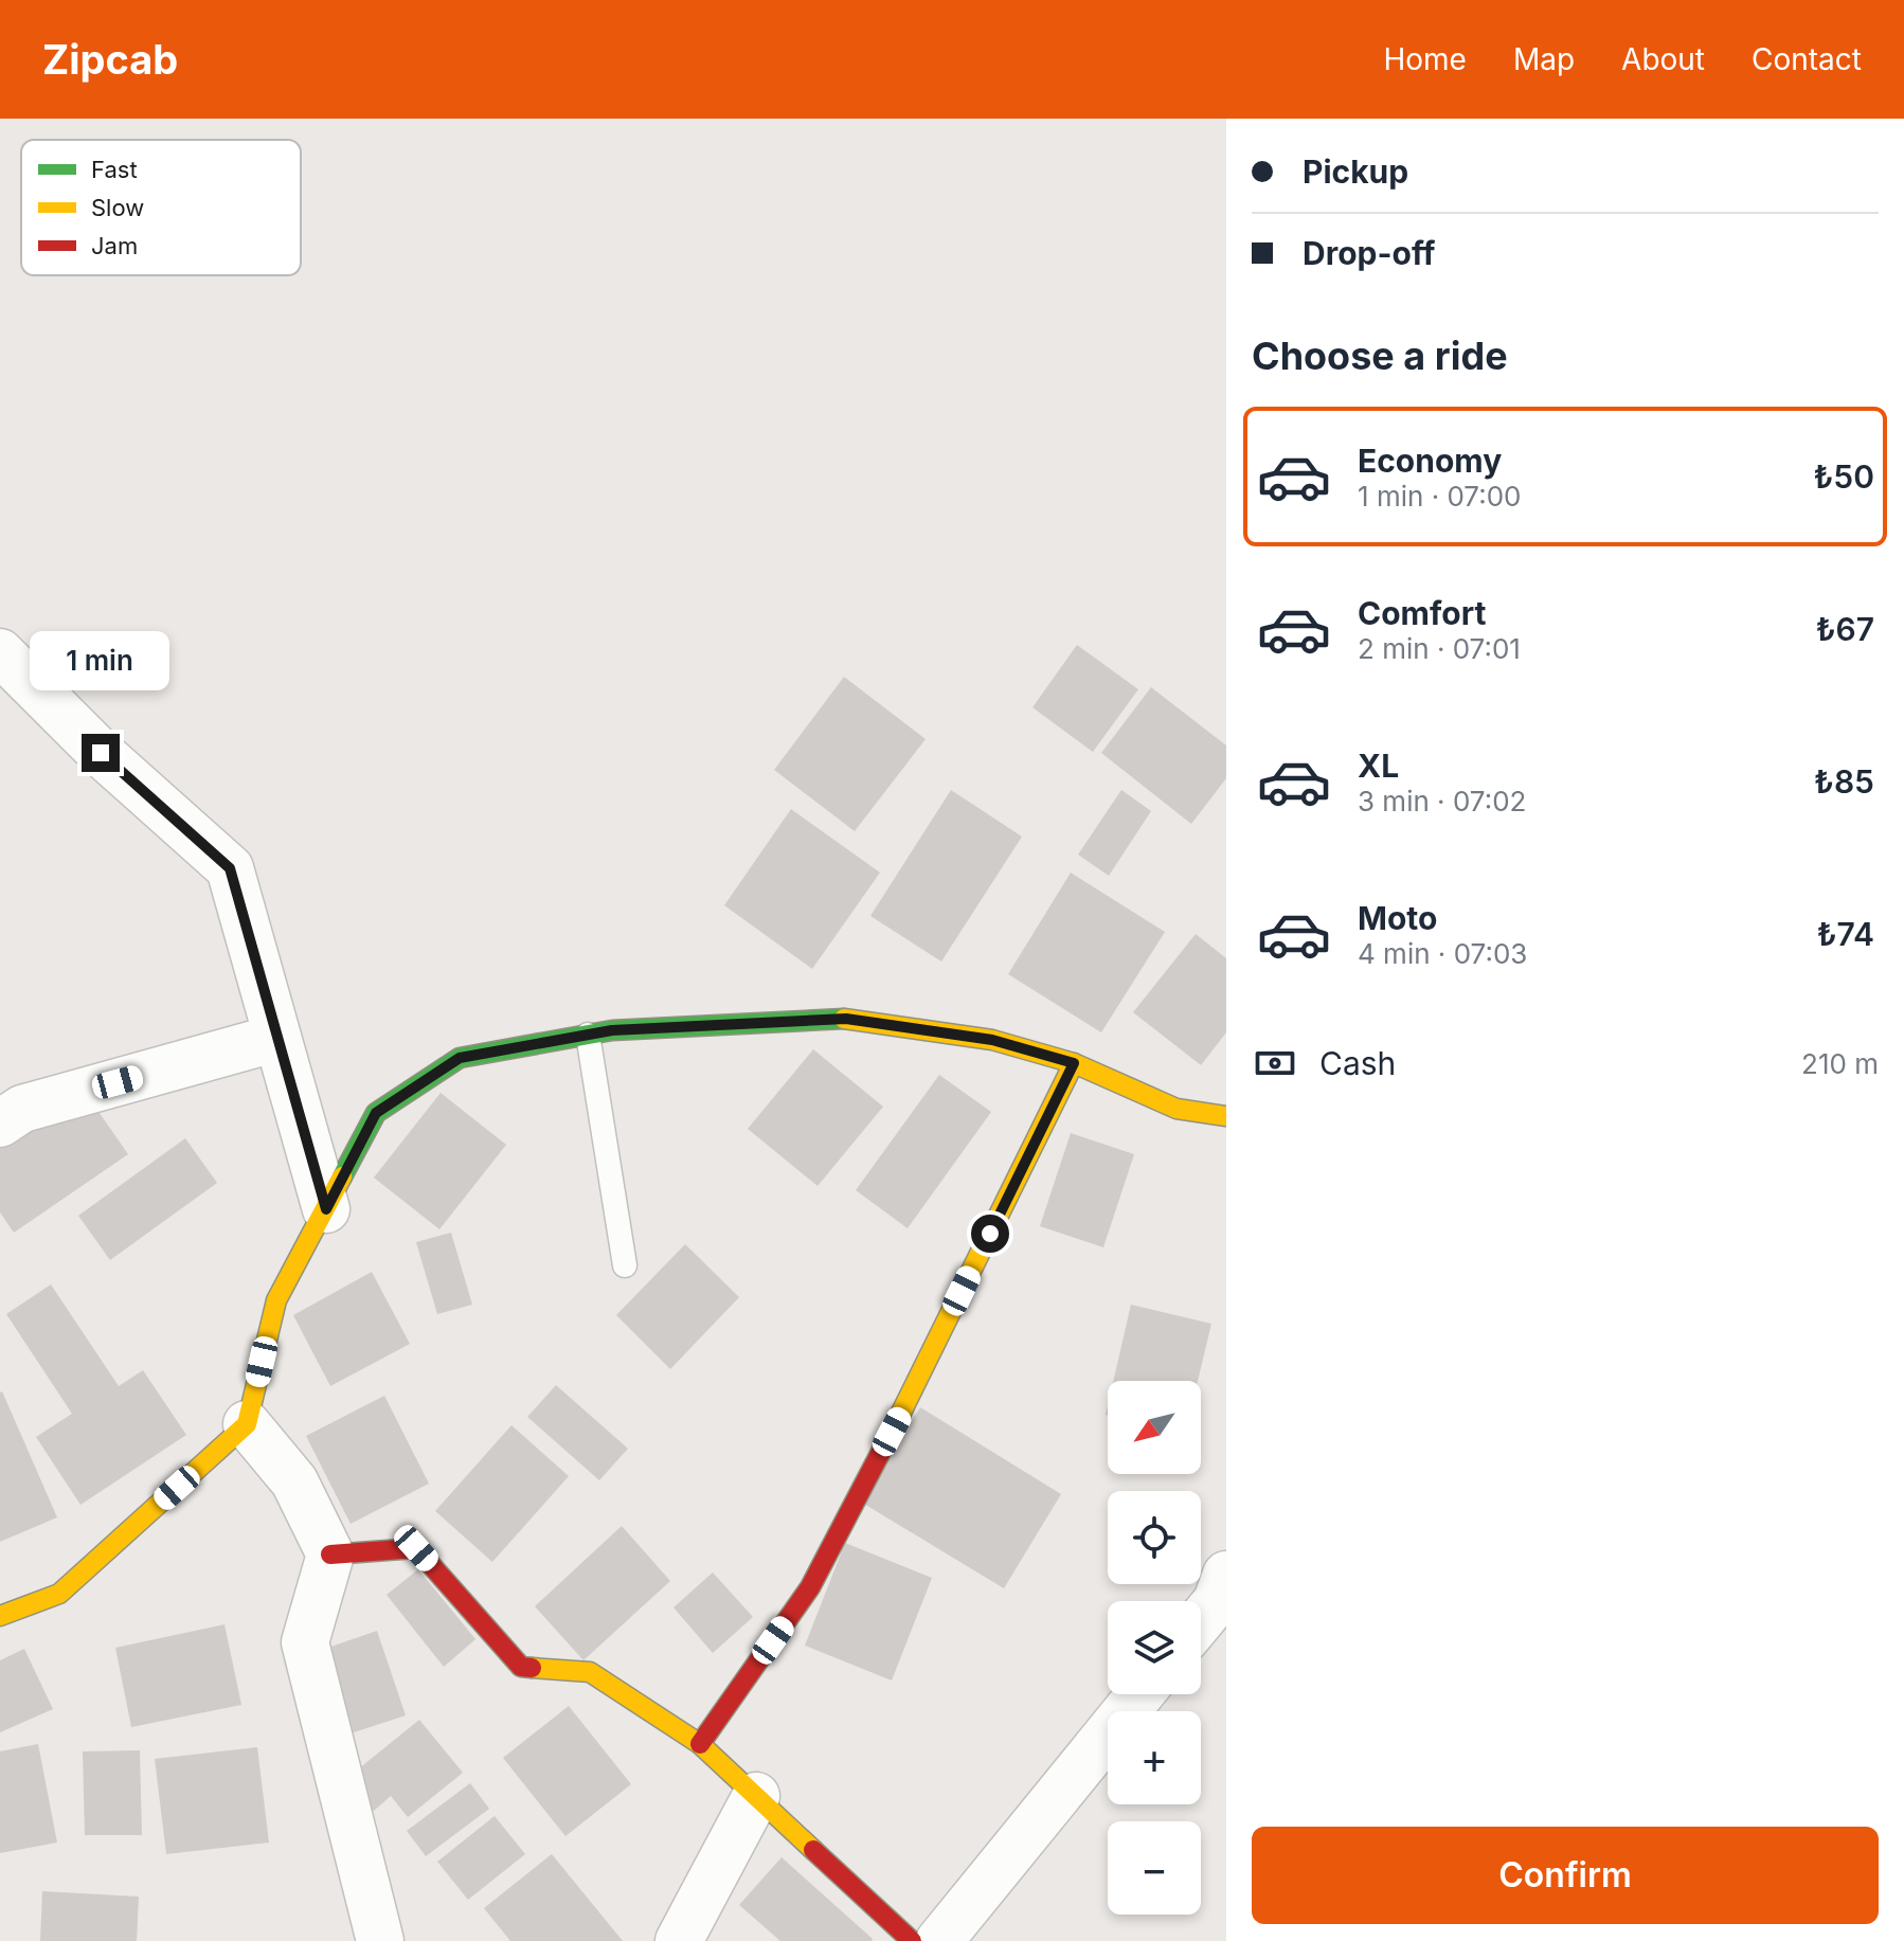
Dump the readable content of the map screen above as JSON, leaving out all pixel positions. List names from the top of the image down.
{
  "legend": ["Fast", "Slow", "Jam"],
  "north": "bottom left",
  "page": {
    "header": "Zipcab",
    "nav": [
      "Home",
      "Map",
      "About",
      "Contact"
    ],
    "banner": ["Pickup", "Drop-off"],
    "heading": "Choose a ride",
    "list": [
      {
        "name": "Economy",
        "note": "1 min · 07:00",
        "value": "₺50"
      },
      {
        "name": "Comfort",
        "note": "2 min · 07:01",
        "value": "₺67"
      },
      {
        "name": "XL",
        "note": "3 min · 07:02",
        "value": "₺85"
      },
      {
        "name": "Moto",
        "note": "4 min · 07:03",
        "value": "₺74"
      }
    ],
    "bubble": "1 min",
    "pay": ["Cash", "210 m"],
    "map_buttons": ["+", "−"],
    "buttons": "Confirm"
  }
}
